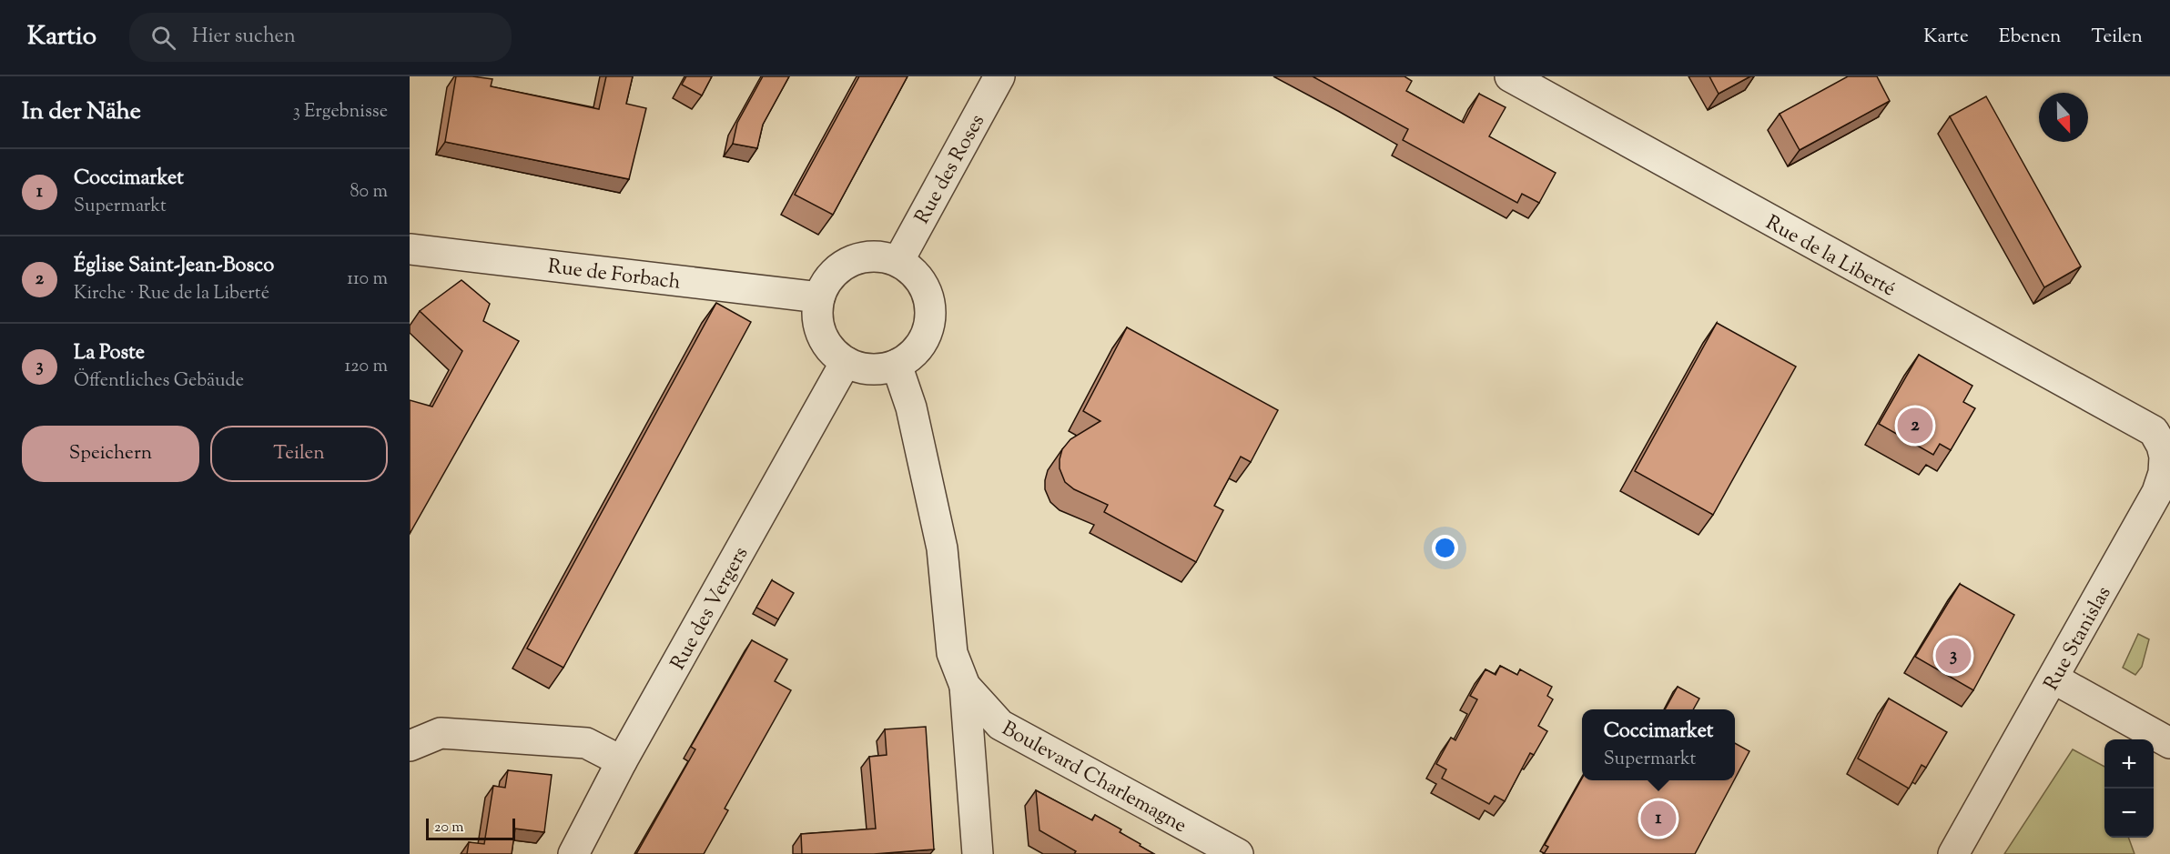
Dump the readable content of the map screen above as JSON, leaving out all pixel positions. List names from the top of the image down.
{
  "streets": {
    "street": [
      "Rue des Roses",
      "Rue de la Liberté",
      "Rue de Forbach",
      "Rue des Vergers",
      "Rue Stanislas",
      "Boulevard Charlemagne"
    ]
  },
  "crossings": [
    ["Rue des Roses", "Rue de Forbach"],
    ["Rue des Roses", "Rue des Vergers"],
    ["Rue des Roses", "Boulevard Charlemagne"],
    ["Rue de la Liberté", "Rue Stanislas"],
    ["Rue de Forbach", "Rue des Vergers"],
    ["Rue de Forbach", "Boulevard Charlemagne"],
    ["Rue des Vergers", "Boulevard Charlemagne"]
  ],
  "scale_bar": "20 m",
  "north": "bottom",
  "page": {
    "header": "Kartio",
    "search": "Hier suchen",
    "nav": ["Karte", "Ebenen", "Teilen"],
    "heading": ["In der Nähe", "3 Ergebnisse"],
    "list": [
      {
        "mark": "1",
        "name": "Coccimarket",
        "note": "Supermarkt",
        "value": "80 m"
      },
      {
        "mark": "2",
        "name": "Église Saint-Jean-Bosco",
        "note": "Kirche · Rue de la Liberté",
        "value": "110 m"
      },
      {
        "mark": "3",
        "name": "La Poste",
        "note": "Öffentliches Gebäude",
        "value": "120 m"
      }
    ],
    "pins": ["2", "3", "1"],
    "buttons": ["Speichern", "Teilen"],
    "popup": ["Coccimarket", "Supermarkt"],
    "map_buttons": ["+", "−"],
    "scale": "20 m"
  }
}
